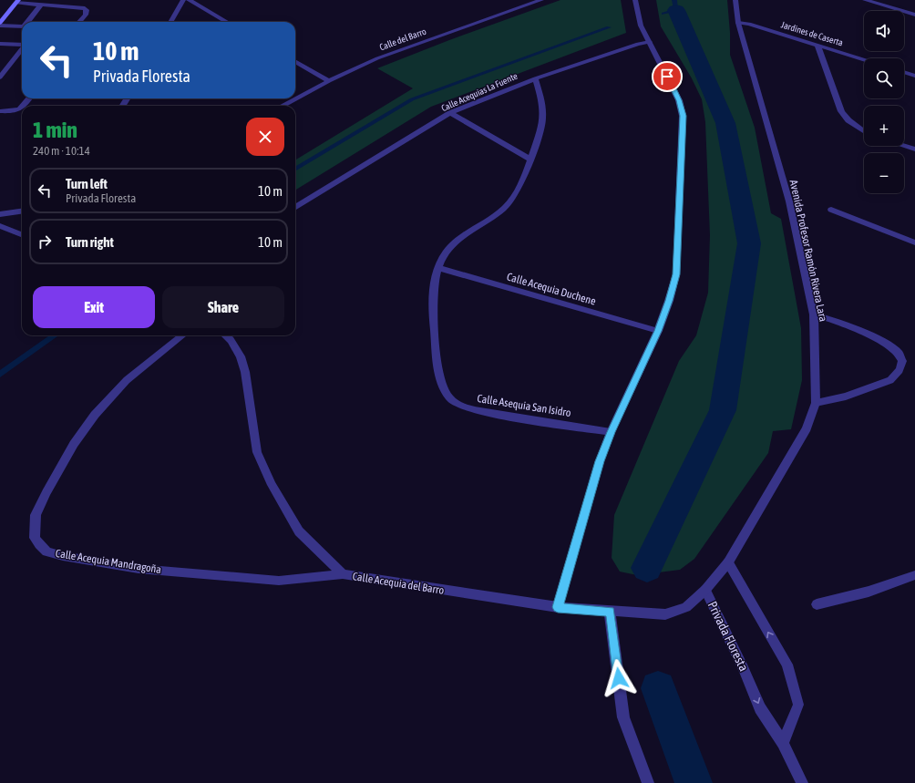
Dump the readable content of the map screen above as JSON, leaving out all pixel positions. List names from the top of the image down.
{
  "streets": {
    "street": [
      "Jardines de Caserta",
      "Calle del Barro",
      "Calle Acequias La Fuente",
      "Avenida Profesor Ramón Rivera Lara",
      "Calle Acequia Duchene",
      "Calle Asequia San Isidro",
      "Calle Acequia Mandragoña",
      "Calle Acequia del Barro",
      "Privada Floresta"
    ]
  },
  "crossings": [
    ["Jardines de Caserta", "Avenida Profesor Ramón Rivera Lara"],
    ["Calle Acequias La Fuente", "Calle Asequia San Isidro"],
    ["Avenida Profesor Ramón Rivera Lara", "Privada Floresta"],
    ["Calle Acequia Duchene", "Calle Asequia San Isidro"],
    ["Calle Acequia Mandragoña", "Calle Acequia del Barro"],
    ["Calle Acequia del Barro", "Privada Floresta"]
  ],
  "page": {
    "map_buttons": ["+", "−"],
    "turn": ["10 m", "Privada Floresta"],
    "heading": ["1 min", "240 m · 10:14"],
    "list": [
      {
        "name": "Turn left",
        "note": "Privada Floresta",
        "value": "10 m"
      },
      {
        "name": "Turn right",
        "value": "10 m"
      }
    ],
    "buttons": ["Exit", "Share"]
  }
}
